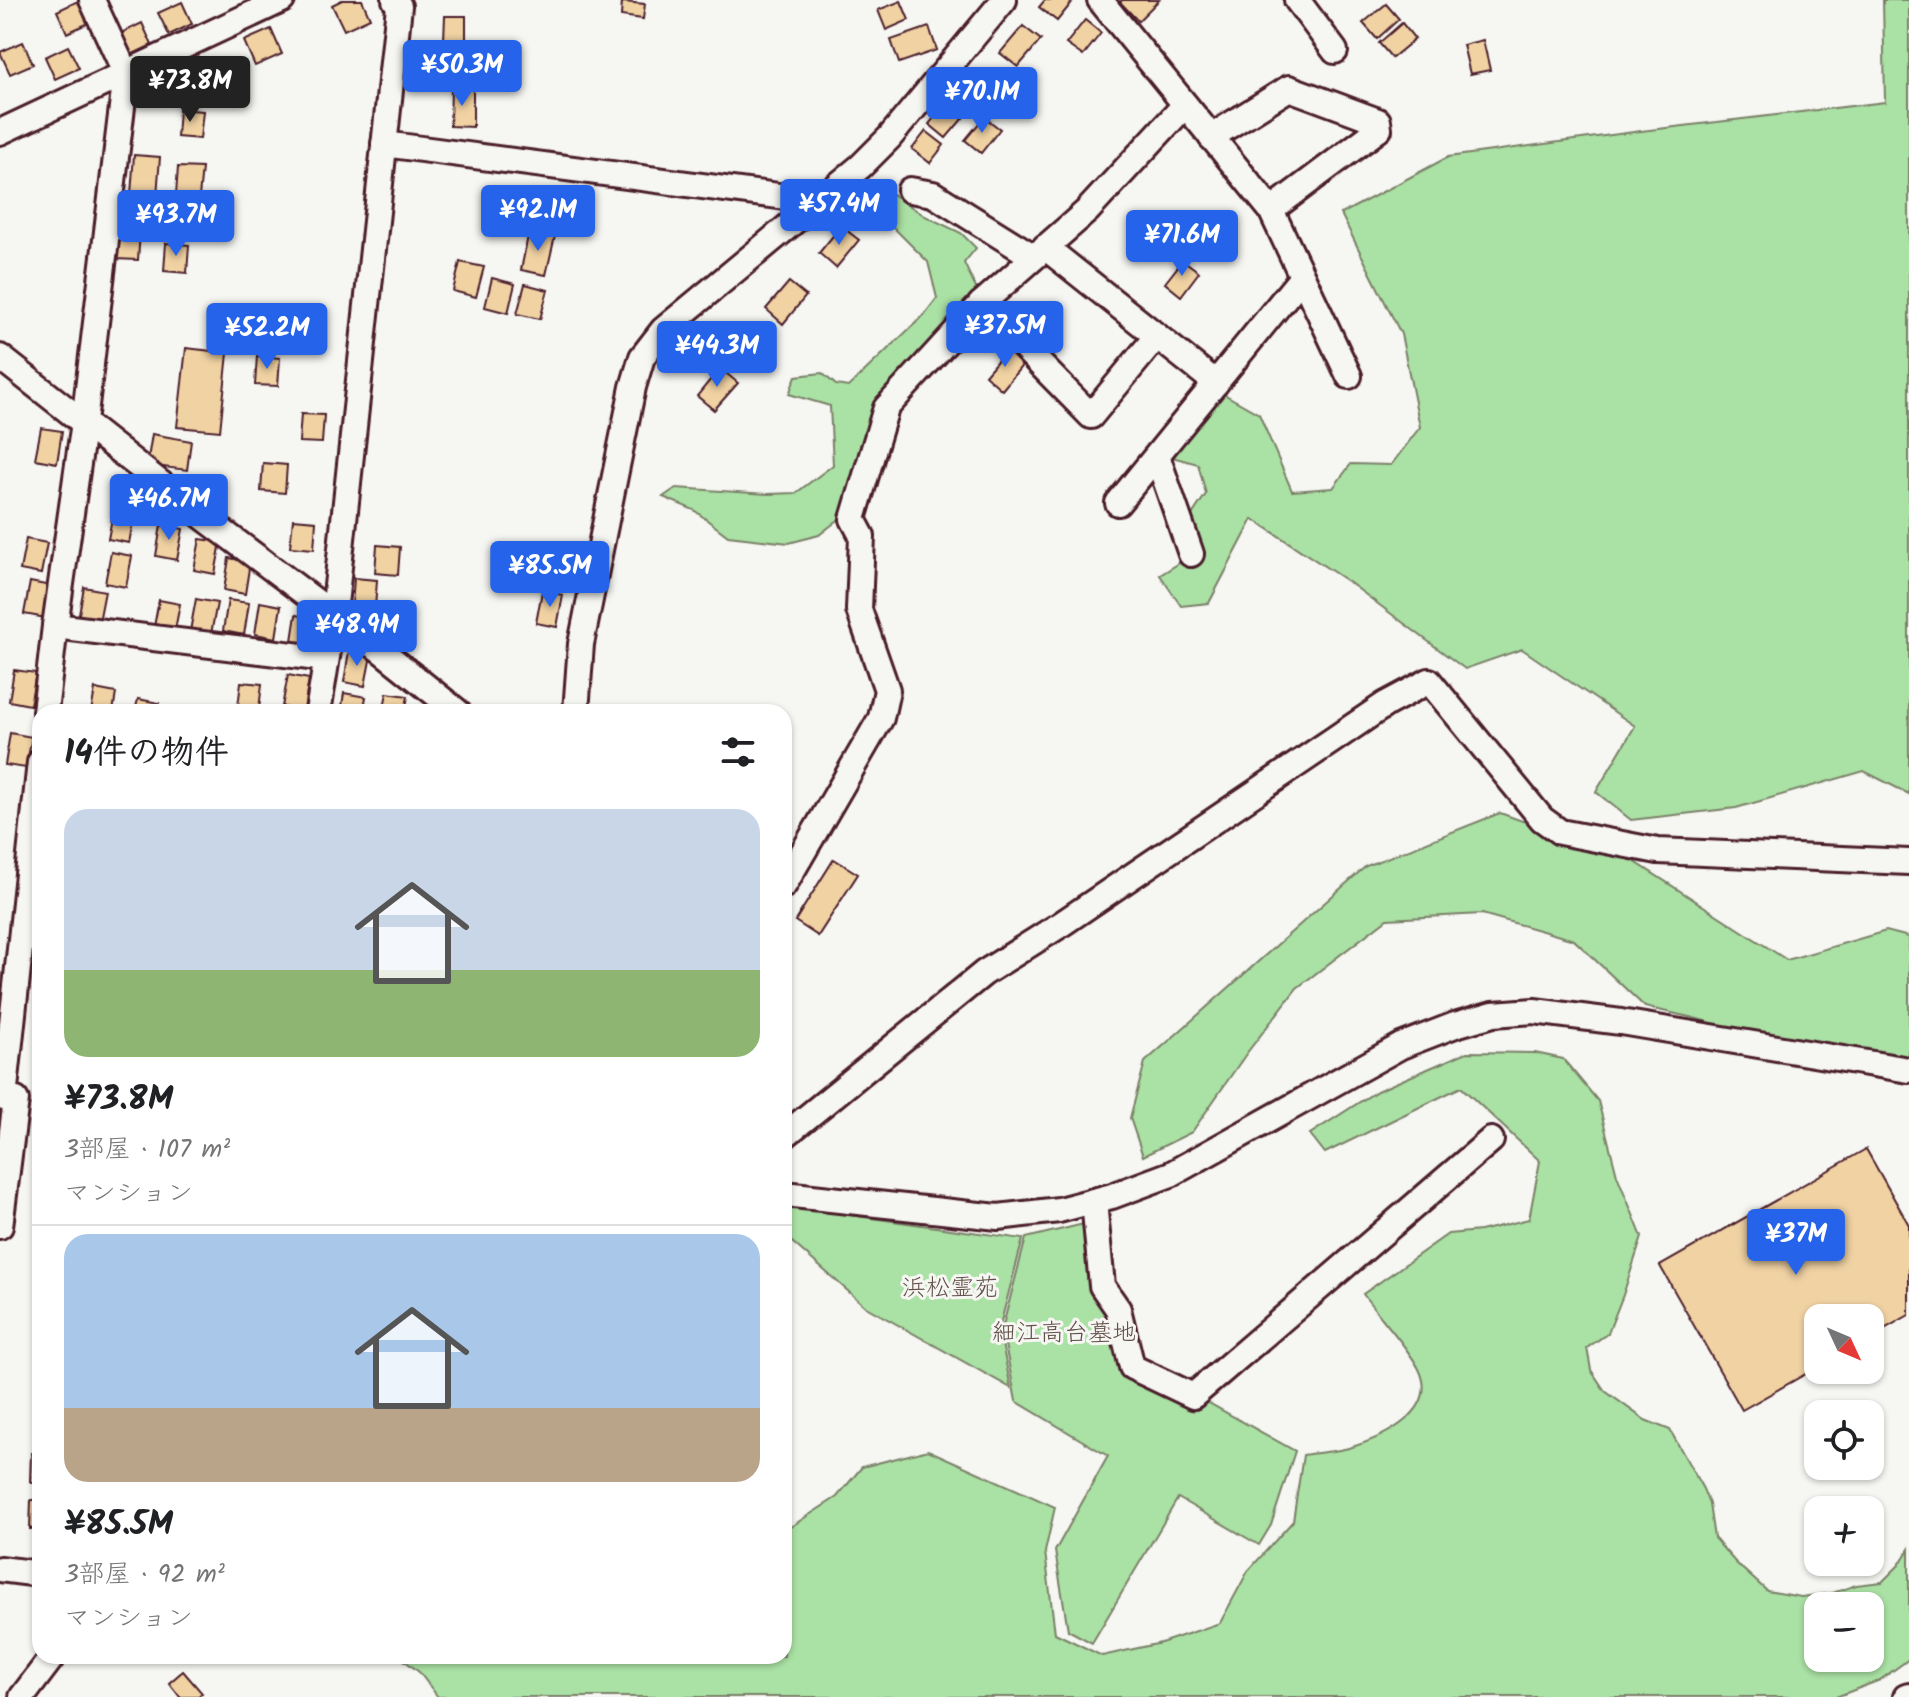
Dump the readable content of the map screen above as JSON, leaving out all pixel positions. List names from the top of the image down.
{
  "parks": ["浜松霊苑", "細江高台墓地"],
  "north": "bottom right",
  "page": {
    "price": [
      "¥50.3M",
      "¥73.8M",
      "¥70.1M",
      "¥57.4M",
      "¥92.1M",
      "¥93.7M",
      "¥71.6M",
      "¥37.5M",
      "¥52.2M",
      "¥44.3M",
      "¥46.7M",
      "¥85.5M",
      "¥48.9M",
      "¥37M"
    ],
    "heading": "14件の物件",
    "list": [
      {
        "name": "¥73.8M",
        "note": "3部屋 · 107 m² · マンション"
      },
      {
        "name": "¥85.5M",
        "note": "3部屋 · 92 m² · マンション"
      }
    ],
    "map_buttons": ["+", "−"]
  }
}
